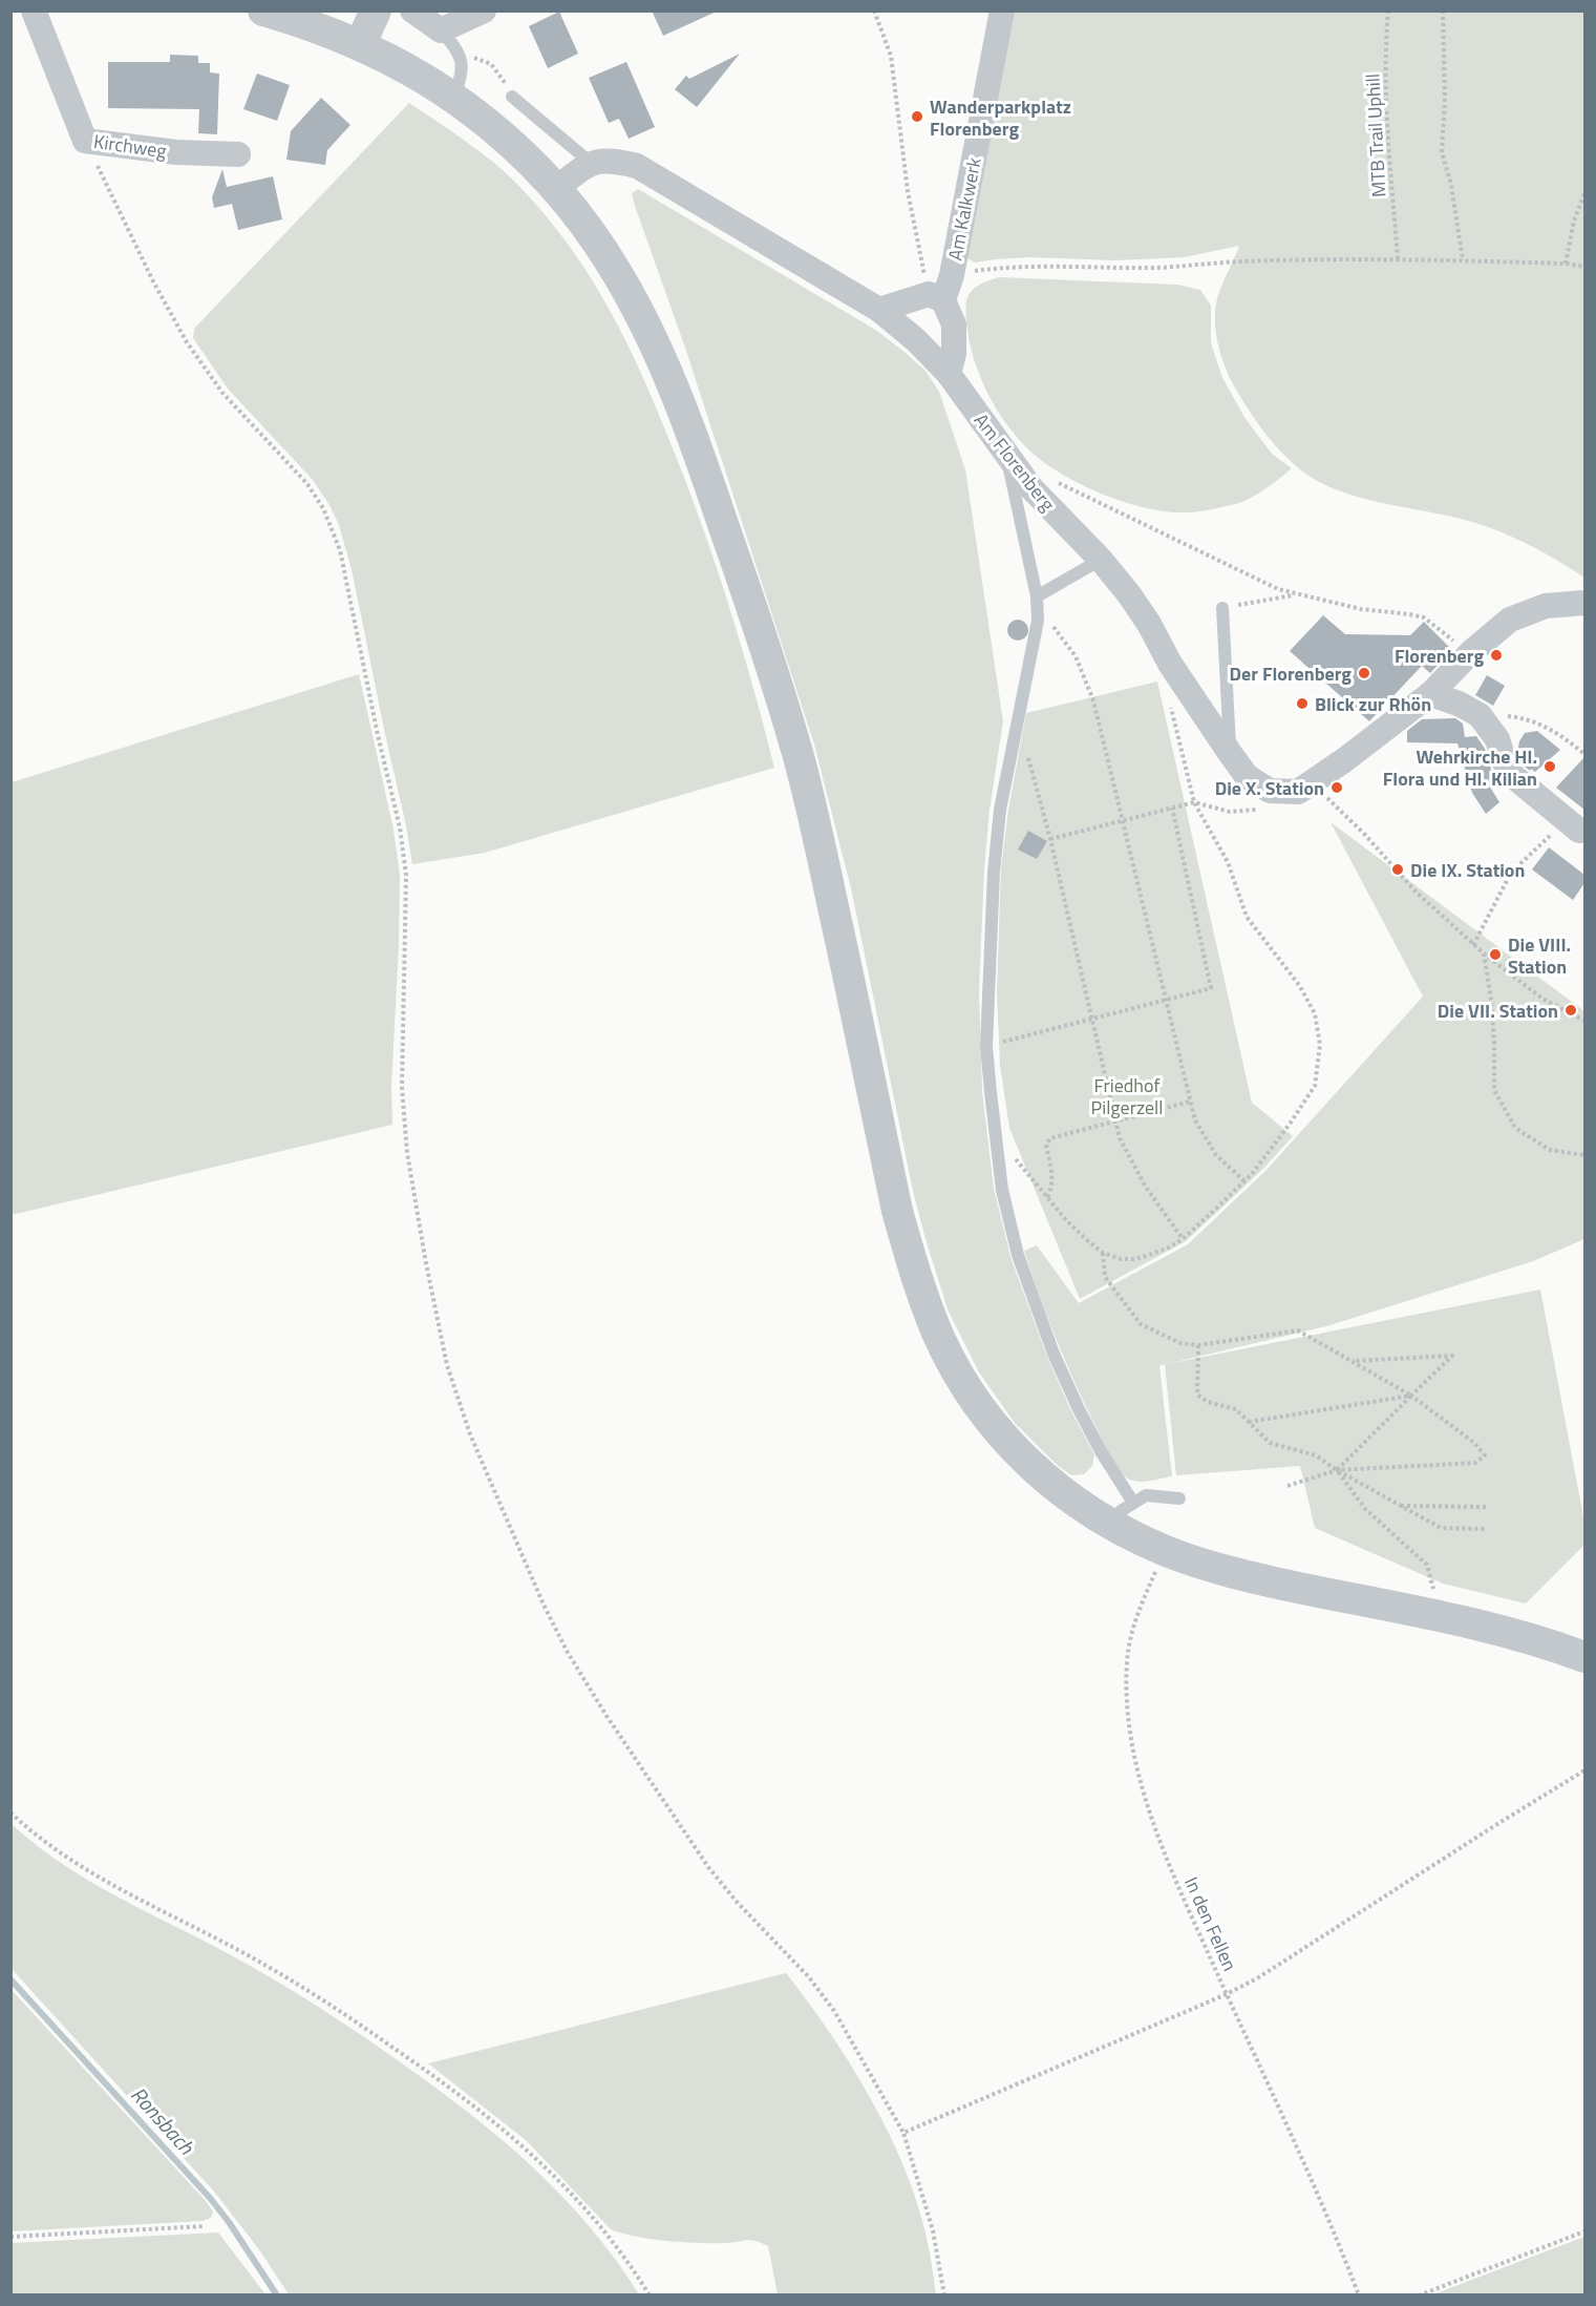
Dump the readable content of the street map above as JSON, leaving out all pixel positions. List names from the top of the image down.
{
  "streets": {
    "street": ["Kirchweg", "Am Kalkwerk", "Am Florenberg"],
    "path": ["MTB Trail Uphill", "In den Fellen"]
  },
  "water": ["Ronsbach"],
  "parks": ["Friedhof Pilgerzell"],
  "places": [
    "Wanderparkplatz Florenberg",
    "Florenberg",
    "Der Florenberg",
    "Blick zur Rhön",
    "Wehrkirche Hl. Flora und Hl. Kilian",
    "Die X. Station",
    "Die IX. Station",
    "Die VIII. Station",
    "Die VII. Station"
  ]
}
